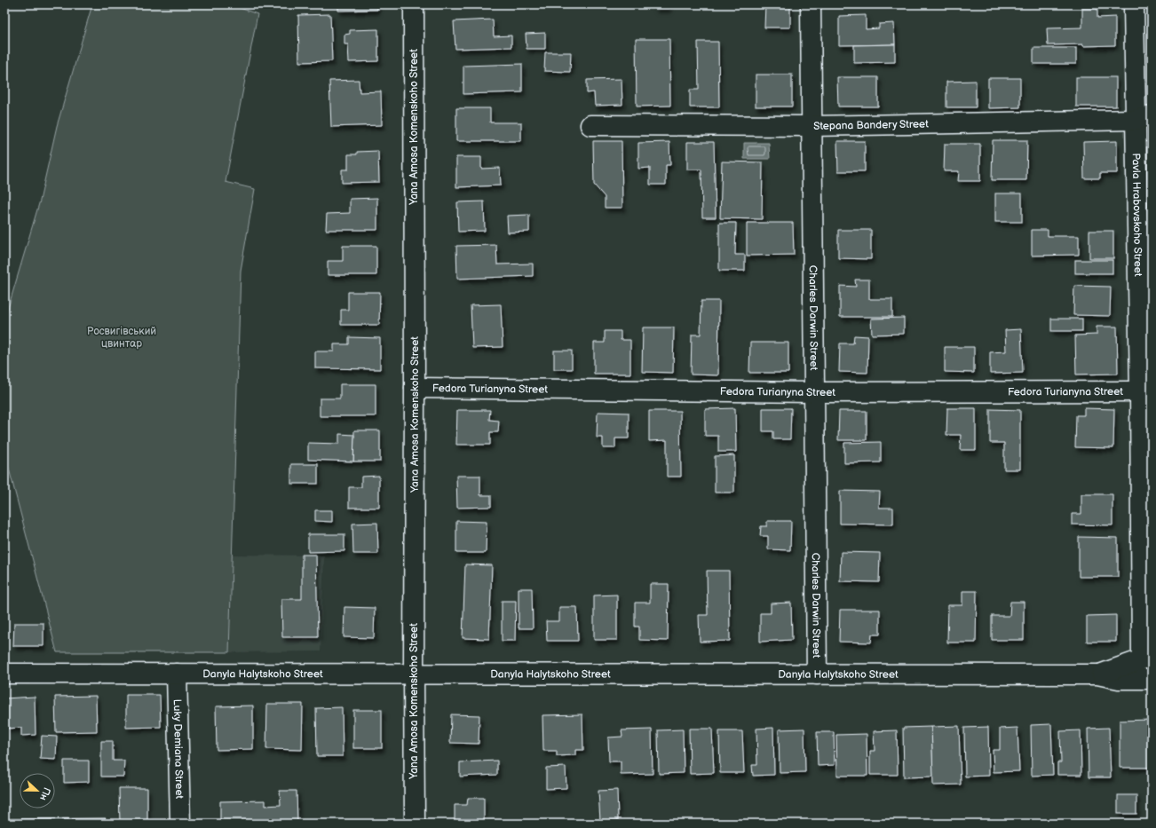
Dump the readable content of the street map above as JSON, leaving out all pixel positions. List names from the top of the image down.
{
  "streets": {
    "street": [
      "Stepana Bandery Street",
      "Yana Amosa Komenskoho Street",
      "Pavla Hrabovskoho Street",
      "Charles Darwin Street",
      "Fedora Turianyna Street",
      "Danyla Halytskoho Street",
      "Luky Demiana Street"
    ]
  },
  "crossings": [
    ["Stepana Bandery Street", "Pavla Hrabovskoho Street"],
    ["Stepana Bandery Street", "Charles Darwin Street"],
    ["Yana Amosa Komenskoho Street", "Fedora Turianyna Street"],
    ["Yana Amosa Komenskoho Street", "Danyla Halytskoho Street"],
    ["Pavla Hrabovskoho Street", "Fedora Turianyna Street"],
    ["Pavla Hrabovskoho Street", "Danyla Halytskoho Street"],
    ["Charles Darwin Street", "Fedora Turianyna Street"],
    ["Charles Darwin Street", "Danyla Halytskoho Street"],
    ["Danyla Halytskoho Street", "Luky Demiana Street"]
  ],
  "parks": ["Росвигівський цвинтар"],
  "north": "right"
}
